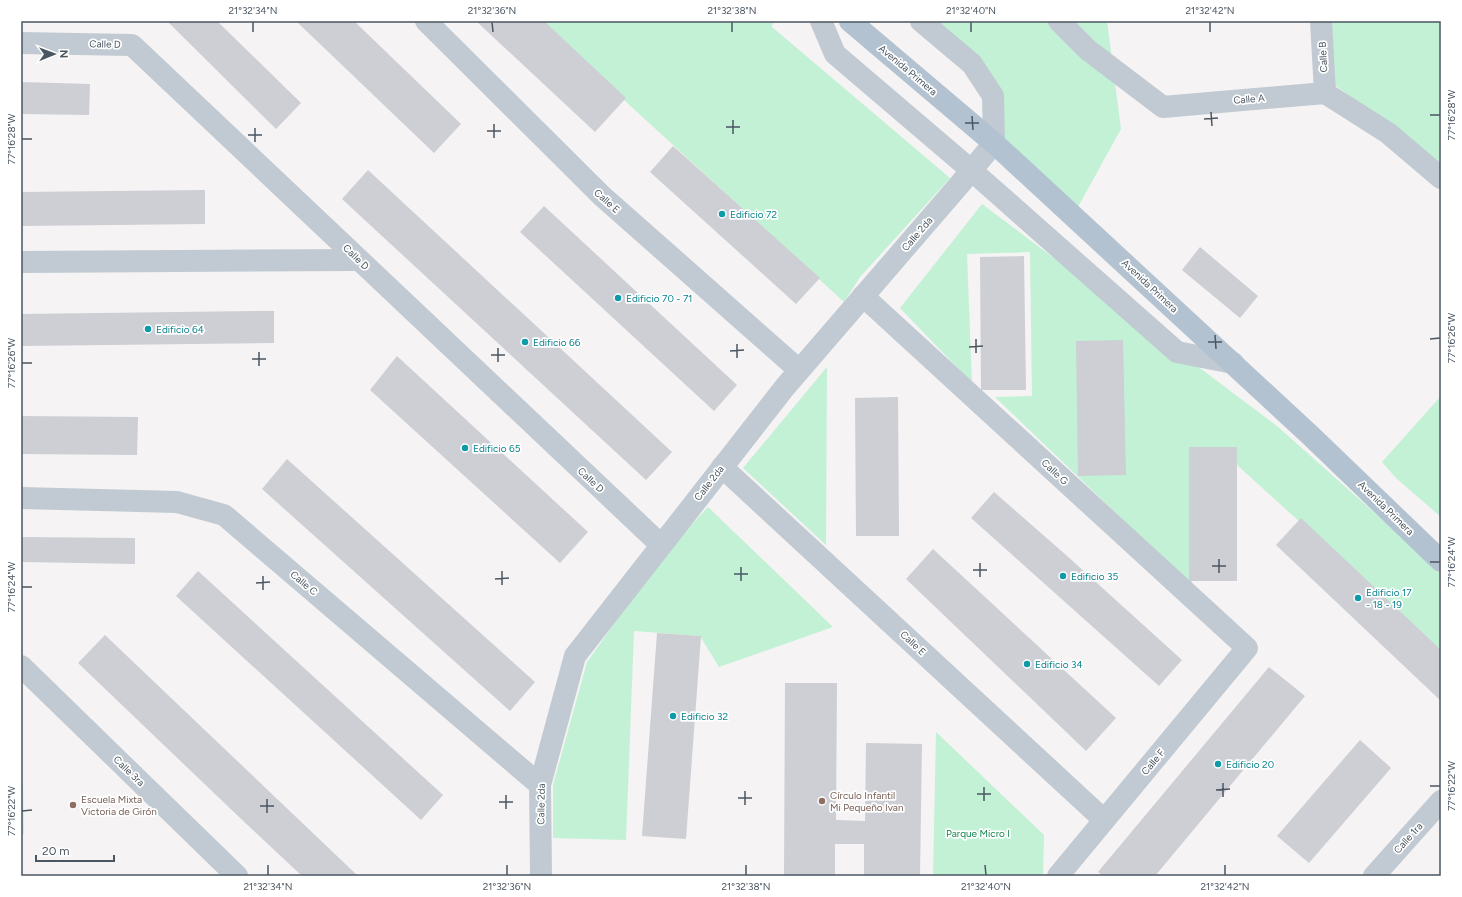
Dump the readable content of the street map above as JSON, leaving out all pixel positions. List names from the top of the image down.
{
  "streets": {
    "main road": ["Avenida Primera"],
    "street": [
      "Calle D",
      "Calle B",
      "Calle A",
      "Calle E",
      "Calle 2da",
      "Calle G",
      "Calle C",
      "Calle F",
      "Calle 3ra",
      "Calle 1ra"
    ]
  },
  "crossings": [
    ["Calle D", "Calle 2da"],
    ["Calle B", "Calle A"],
    ["Avenida Primera", "Calle 2da"],
    ["Calle E", "Calle 2da"],
    ["Calle E", "Calle F"],
    ["Calle 2da", "Calle G"],
    ["Calle 2da", "Calle C"],
    ["Calle G", "Calle F"]
  ],
  "parks": ["Parque Micro I"],
  "places": [
    "Edificio 72",
    "Edificio 70 - 71",
    "Edificio 64",
    "Edificio 66",
    "Edificio 65",
    "Edificio 35",
    "Edificio 17 - 18 - 19",
    "Edificio 34",
    "Edificio 32",
    "Edificio 20",
    "Círculo Infantil Mi Pequeño Ivan",
    "Escuela Mixta Victoria de Girón"
  ],
  "scale_bar": "20 m",
  "north": "right",
  "coordinates": [
    "21°32'34\"N",
    "21°32'36\"N",
    "21°32'38\"N",
    "21°32'40\"N",
    "21°32'42\"N",
    "77°16'28\"W",
    "77°16'26\"W",
    "77°16'24\"W",
    "77°16'22\"W"
  ]
}
